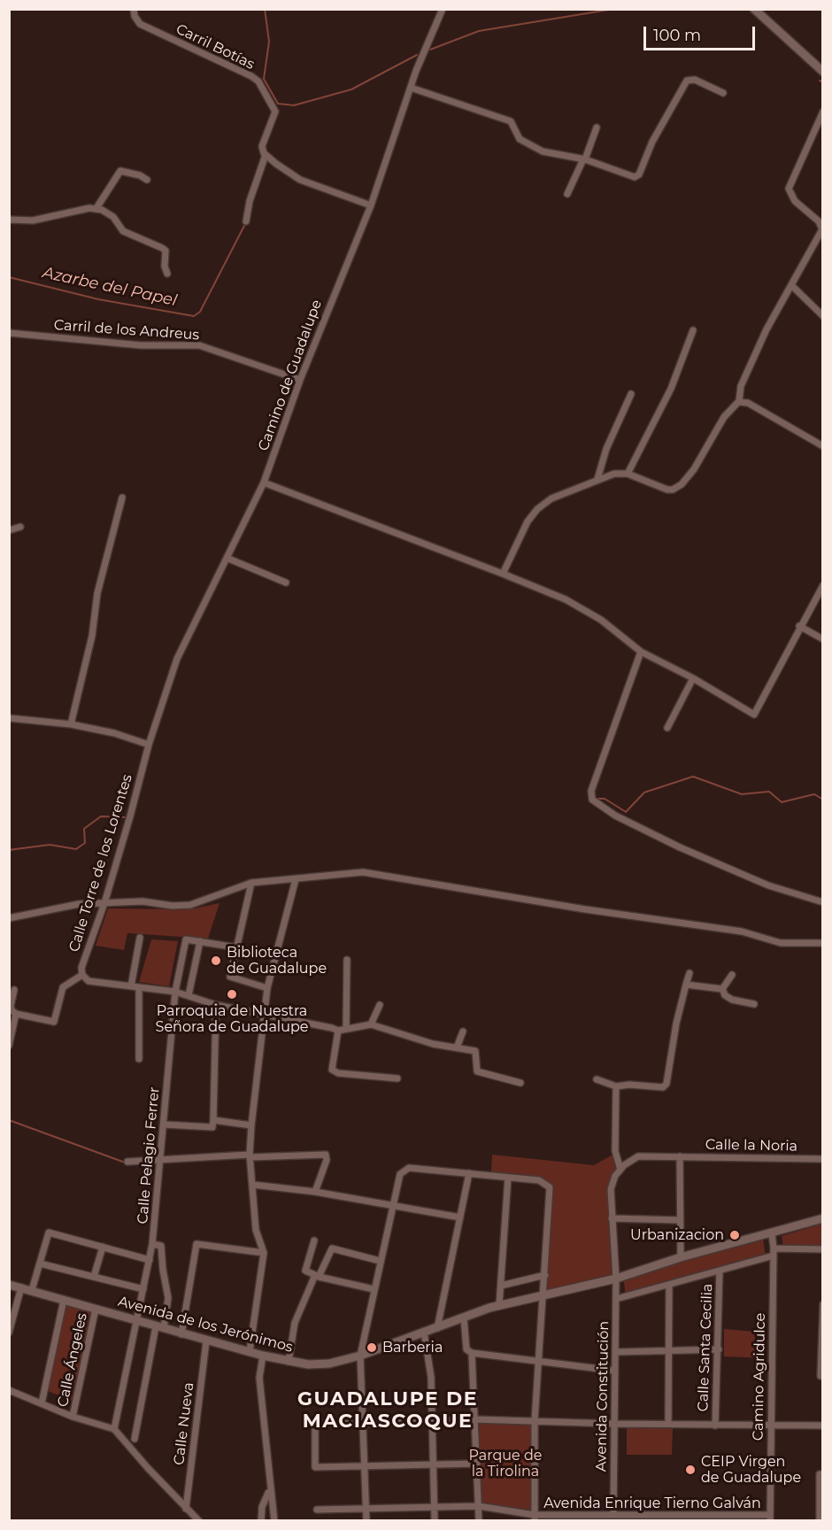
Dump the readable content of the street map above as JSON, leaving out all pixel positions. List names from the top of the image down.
{
  "streets": {
    "main road": ["Avenida de los Jerónimos"],
    "street": [
      "Carril Botías",
      "Carril de los Andreus",
      "Camino de Guadalupe",
      "Calle Torre de los Lorentes",
      "Calle la Noria",
      "Calle Pelagio Ferrer",
      "Calle Santa Cecilia",
      "Calle Ángeles",
      "Camino Agridulce",
      "Avenida Constitución",
      "Calle Nueva",
      "Avenida Enrique Tierno Galván"
    ]
  },
  "crossings": [
    ["Carril de los Andreus", "Camino de Guadalupe"],
    ["Camino de Guadalupe", "Calle Torre de los Lorentes"],
    ["Calle Torre de los Lorentes", "Calle Pelagio Ferrer"],
    ["Calle la Noria", "Avenida Constitución"],
    ["Calle Pelagio Ferrer", "Avenida de los Jerónimos"],
    ["Avenida de los Jerónimos", "Calle Ángeles"],
    ["Avenida de los Jerónimos", "Camino Agridulce"],
    ["Avenida de los Jerónimos", "Avenida Constitución"],
    ["Avenida de los Jerónimos", "Calle Nueva"],
    ["Camino Agridulce", "Avenida Enrique Tierno Galván"],
    ["Avenida Constitución", "Avenida Enrique Tierno Galván"]
  ],
  "districts": ["GUADALUPE DE MACIASCOQUE"],
  "water": ["Azarbe del Papel"],
  "parks": ["Parque de la Tirolina"],
  "places": [
    "Biblioteca de Guadalupe",
    "Parroquia de Nuestra Señora de Guadalupe",
    "Urbanizacion",
    "Barberia",
    "CEIP Virgen de Guadalupe"
  ],
  "scale_bar": "100 m"
}
